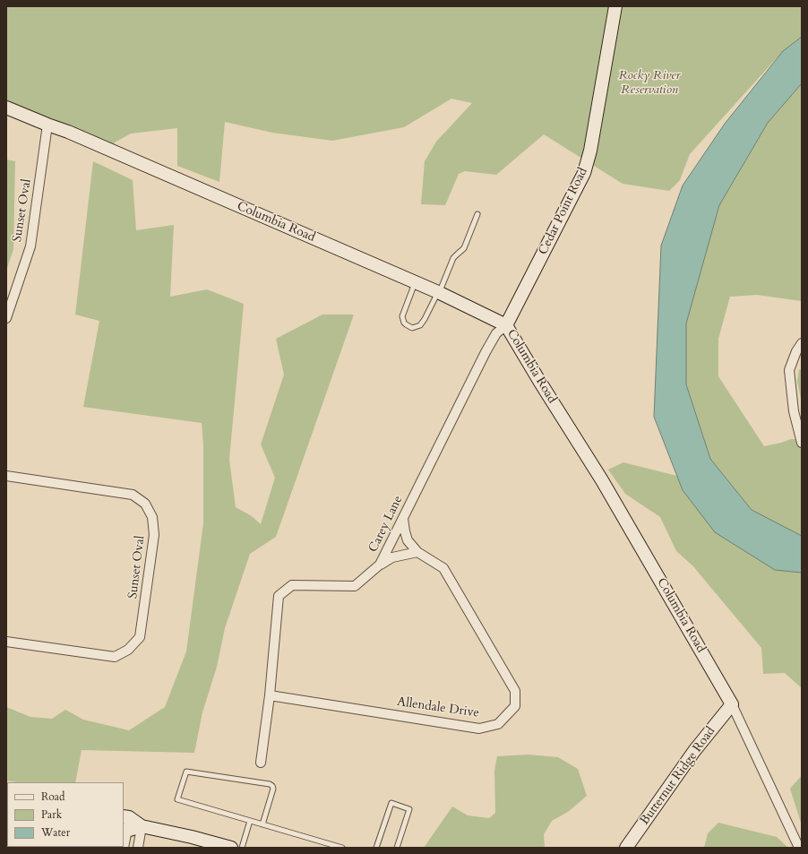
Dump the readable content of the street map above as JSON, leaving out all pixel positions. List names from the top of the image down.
{
  "streets": {
    "street": [
      "Sunset Oval",
      "Cedar Point Road",
      "Columbia Road",
      "Carey Lane",
      "Allendale Drive",
      "Butternut Ridge Road"
    ]
  },
  "crossings": [
    ["Sunset Oval", "Columbia Road"],
    ["Cedar Point Road", "Columbia Road"],
    ["Cedar Point Road", "Carey Lane"],
    ["Columbia Road", "Carey Lane"],
    ["Columbia Road", "Butternut Ridge Road"],
    ["Carey Lane", "Allendale Drive"]
  ],
  "parks": ["Rocky River Reservation"],
  "legend": ["Road", "Park", "Water"]
}
